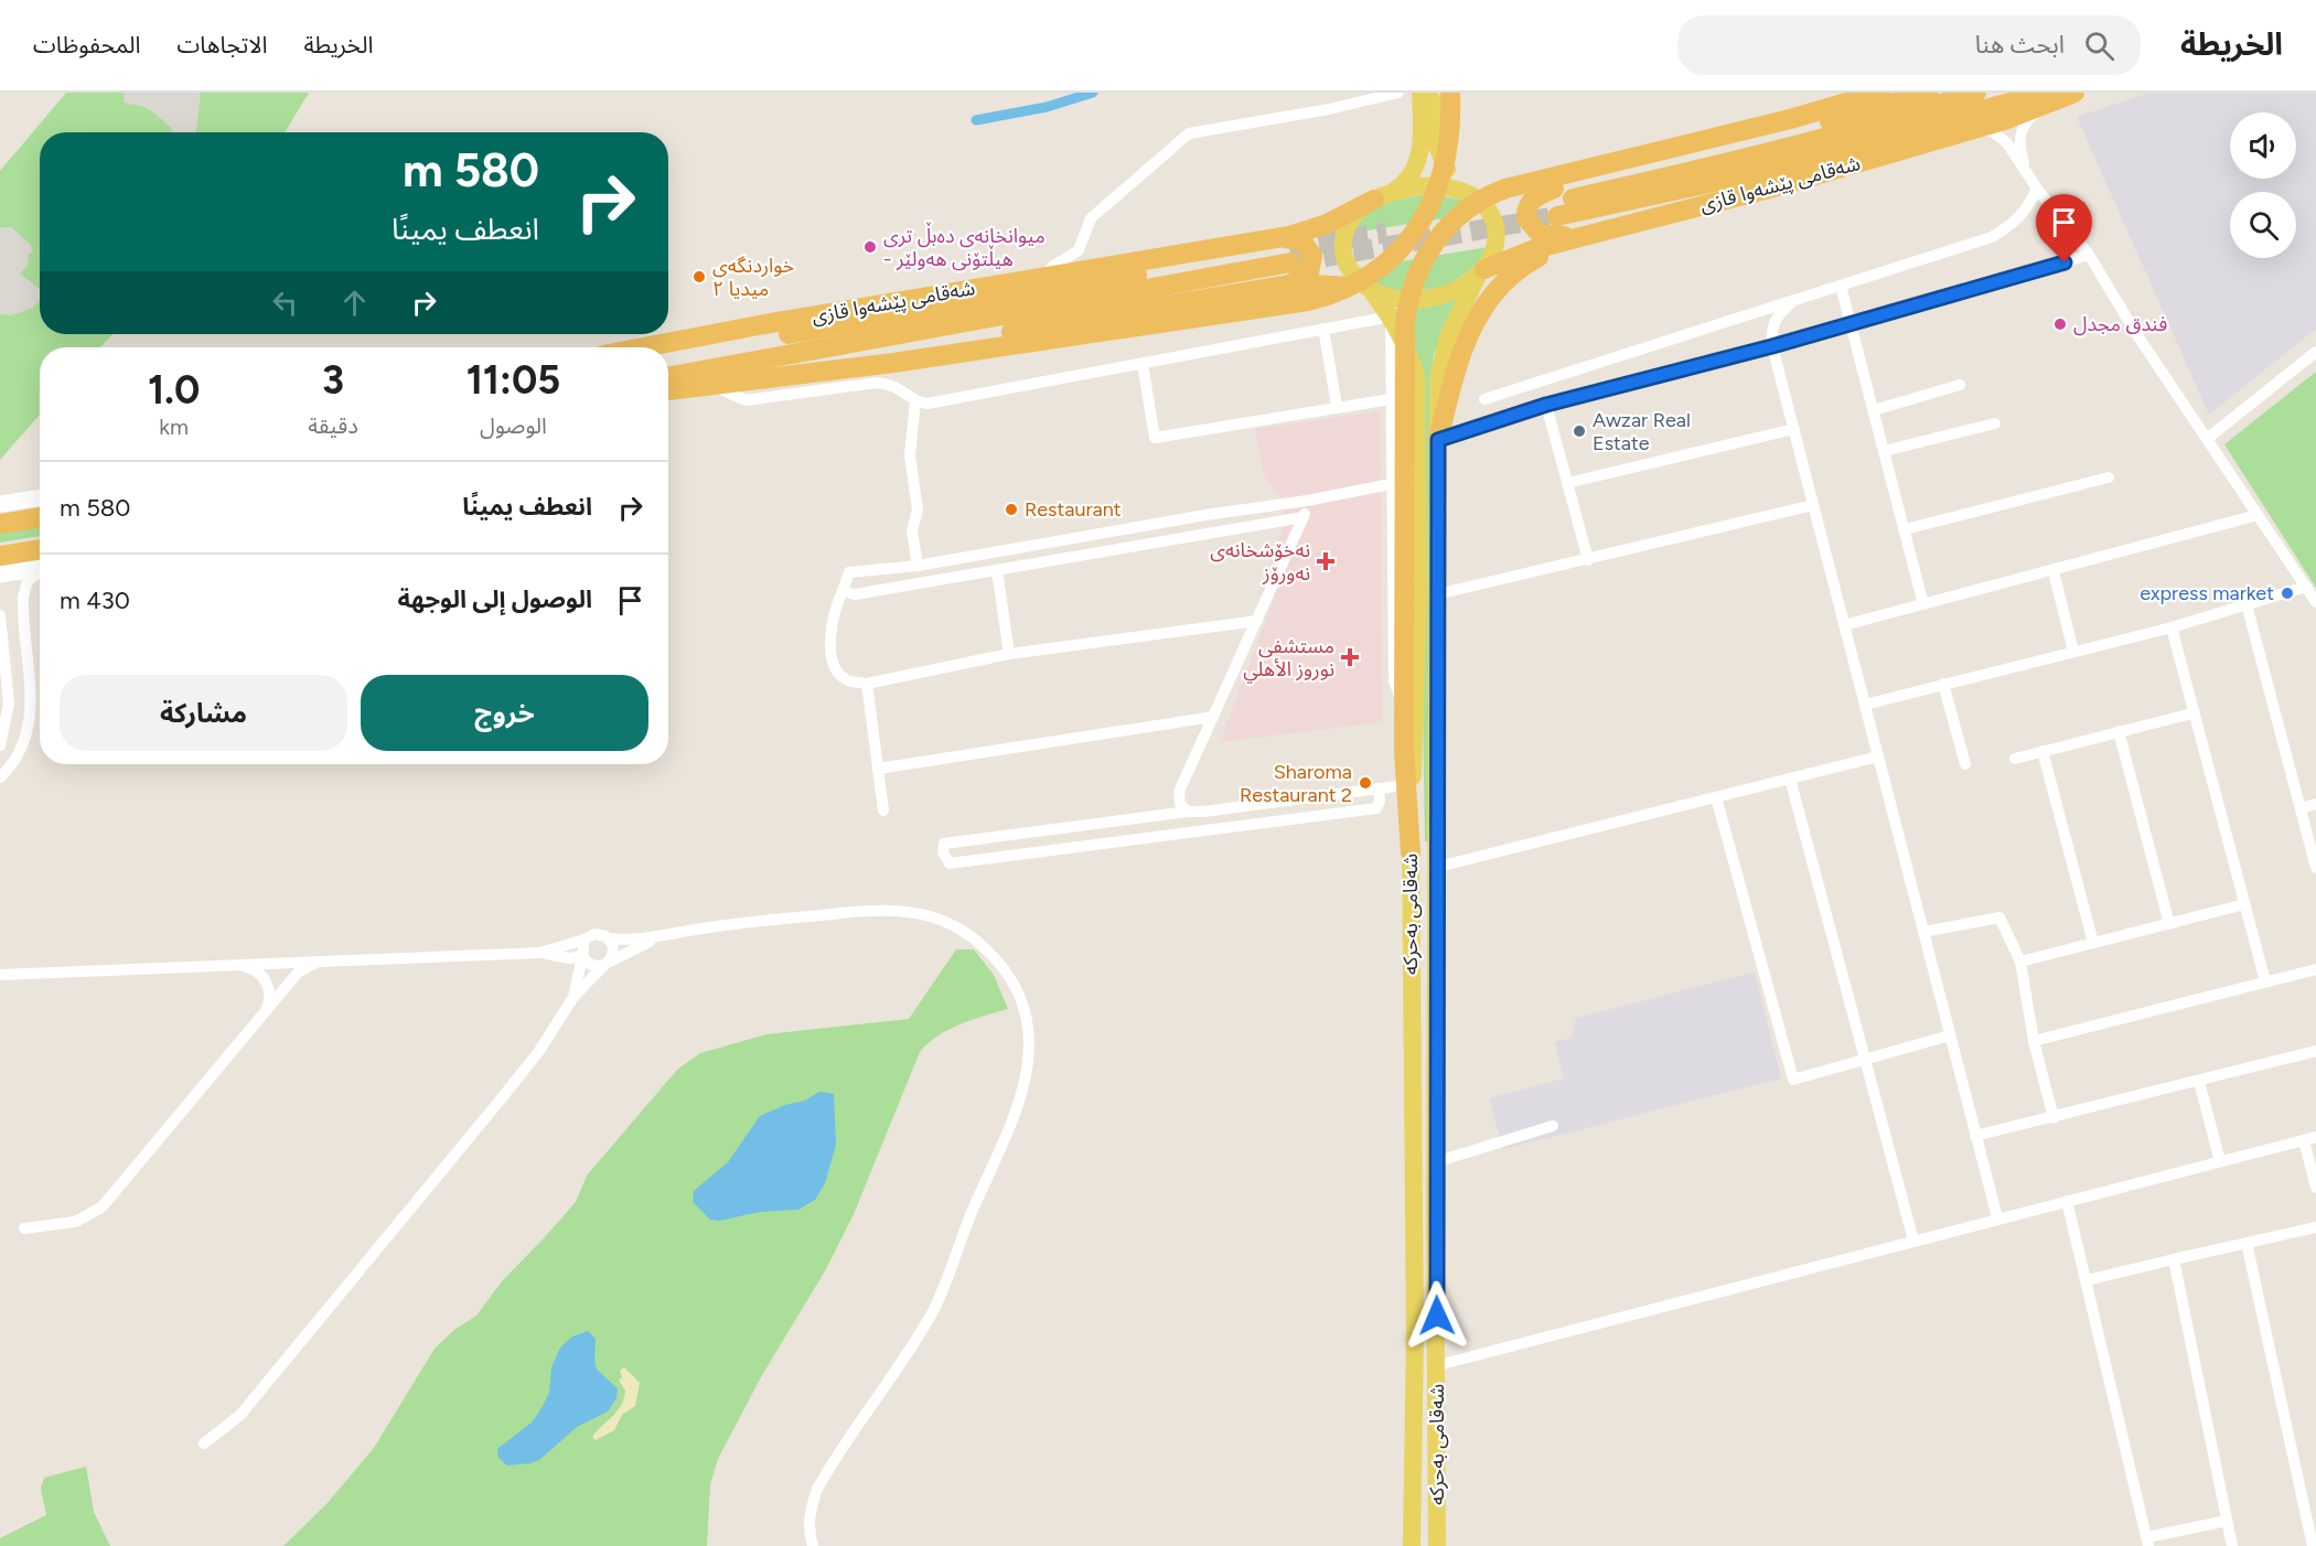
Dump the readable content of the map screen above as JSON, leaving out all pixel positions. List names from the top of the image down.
{
  "streets": {
    "highway": ["شەقامی پێشەوا قازی"],
    "main road": ["شەقامی بەحرکە"]
  },
  "crossings": [
    ["شەقامی پێشەوا قازی", "شەقامی بەحرکە"]
  ],
  "places": {
    "other": [
      "میوانخانەی دەبڵ تری - هیڵتۆنی هەولێر",
      "خواردنگەی میدیا ٢",
      "فندق مجدل",
      "Awzar Real Estate",
      "Restaurant",
      "express market",
      "Sharoma Restaurant 2"
    ],
    "health": ["نەخۆشخانەی نەورۆز", "مستشفى نوروز الأهلي"]
  },
  "page": {
    "header": "الخريطة",
    "search": "ابحث هنا",
    "nav": ["الخريطة", "الاتجاهات", "المحفوظات"],
    "turn": ["580 m", "انعطف يمينًا"],
    "eta": [
      "11:05",
      "الوصول",
      "3",
      "دقيقة",
      "1.0",
      "km"
    ],
    "list": [
      {
        "name": "انعطف يمينًا",
        "value": "580 m"
      },
      {
        "name": "الوصول إلى الوجهة",
        "value": "430 m"
      }
    ],
    "buttons": ["خروج", "مشاركة"]
  }
}
